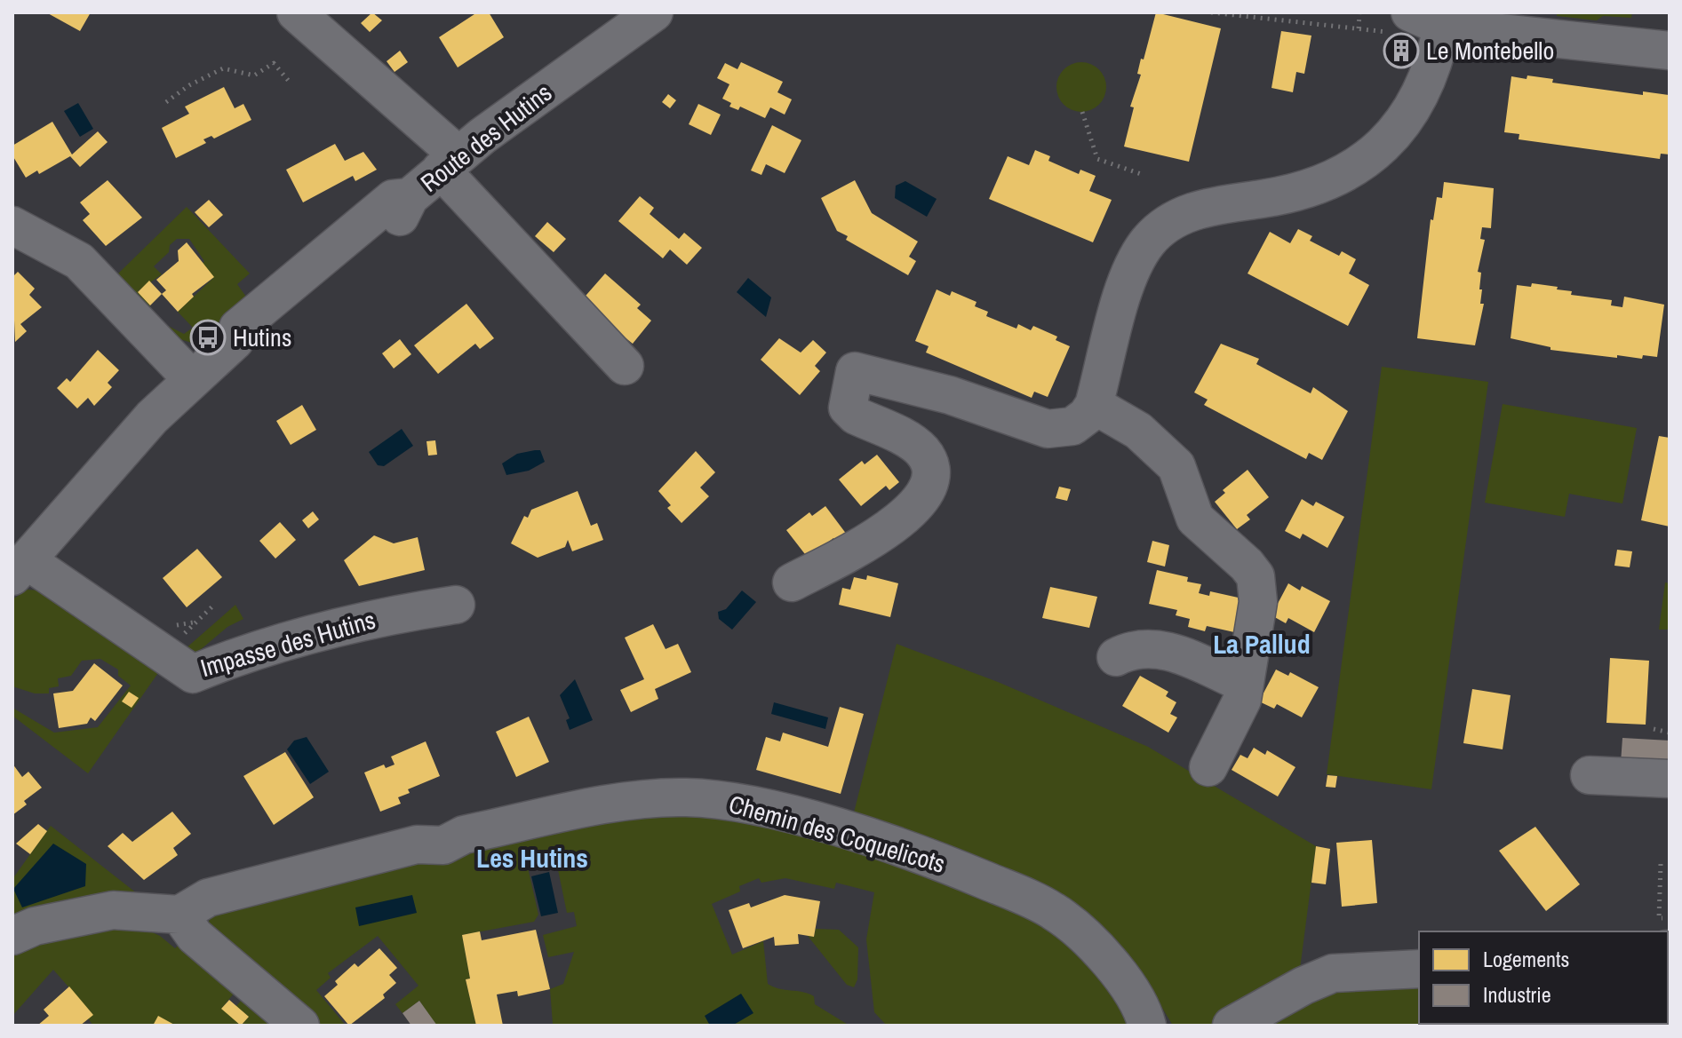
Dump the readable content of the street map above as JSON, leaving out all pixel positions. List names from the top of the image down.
{
  "streets": {
    "street": ["Route des Hutins", "Impasse des Hutins", "Chemin des Coquelicots"]
  },
  "crossings": [
    ["Route des Hutins", "Impasse des Hutins"]
  ],
  "districts": ["La Pallud", "Les Hutins"],
  "places": {
    "building": ["Le Montebello"],
    "bus stop": ["Hutins"]
  },
  "legend": ["Logements", "Industrie"]
}
